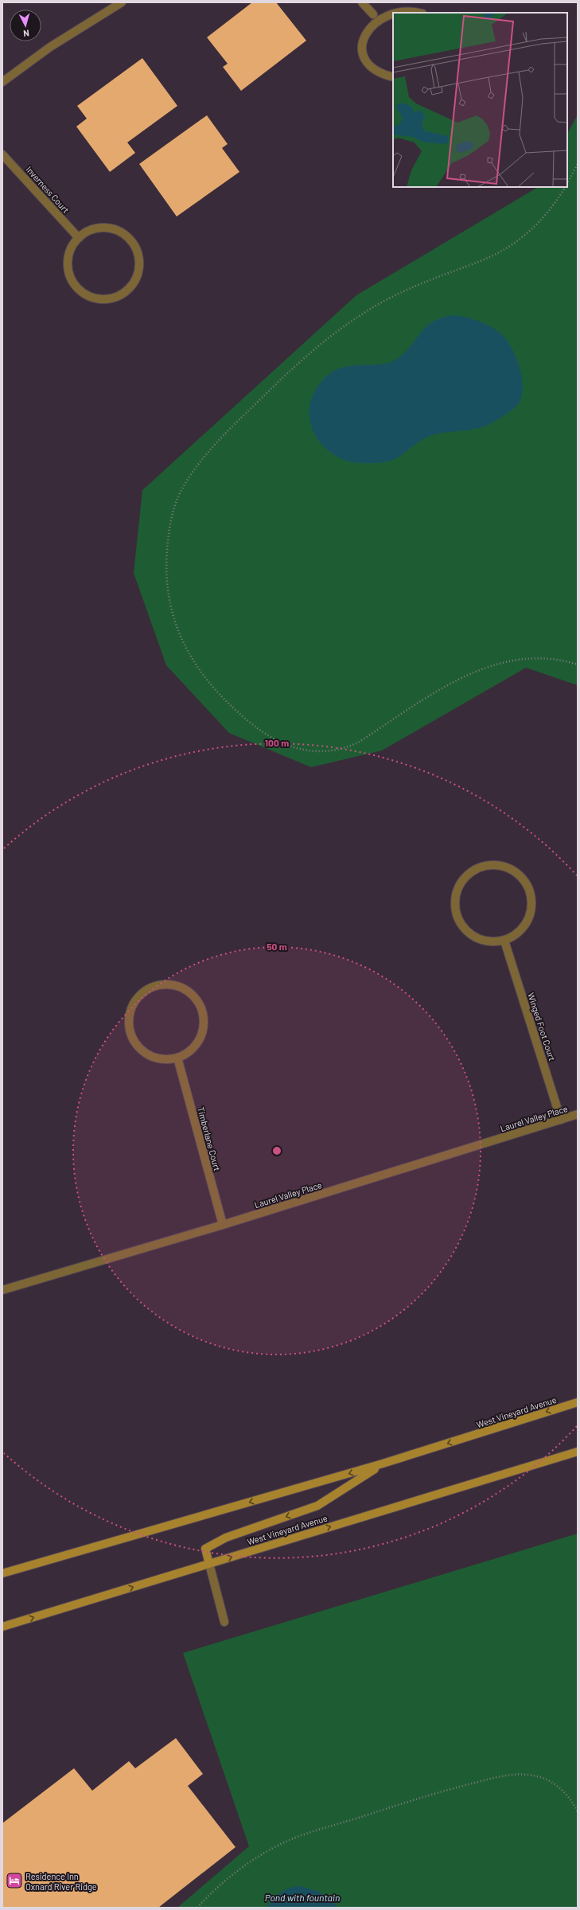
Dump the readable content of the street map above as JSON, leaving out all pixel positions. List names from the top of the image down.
{
  "streets": {
    "main road": ["West Vineyard Avenue"],
    "street": [
      "Inverness Court",
      "Winged Foot Court",
      "Laurel Valley Place",
      "Timberlane Court"
    ]
  },
  "crossings": [
    ["Winged Foot Court", "Laurel Valley Place"],
    ["Laurel Valley Place", "Timberlane Court"]
  ],
  "water": ["Pond with fountain"],
  "places": {
    "hotel": ["Residence Inn Oxnard River Ridge"]
  },
  "north": "bottom",
  "rings": ["100 m", "50 m"]
}
